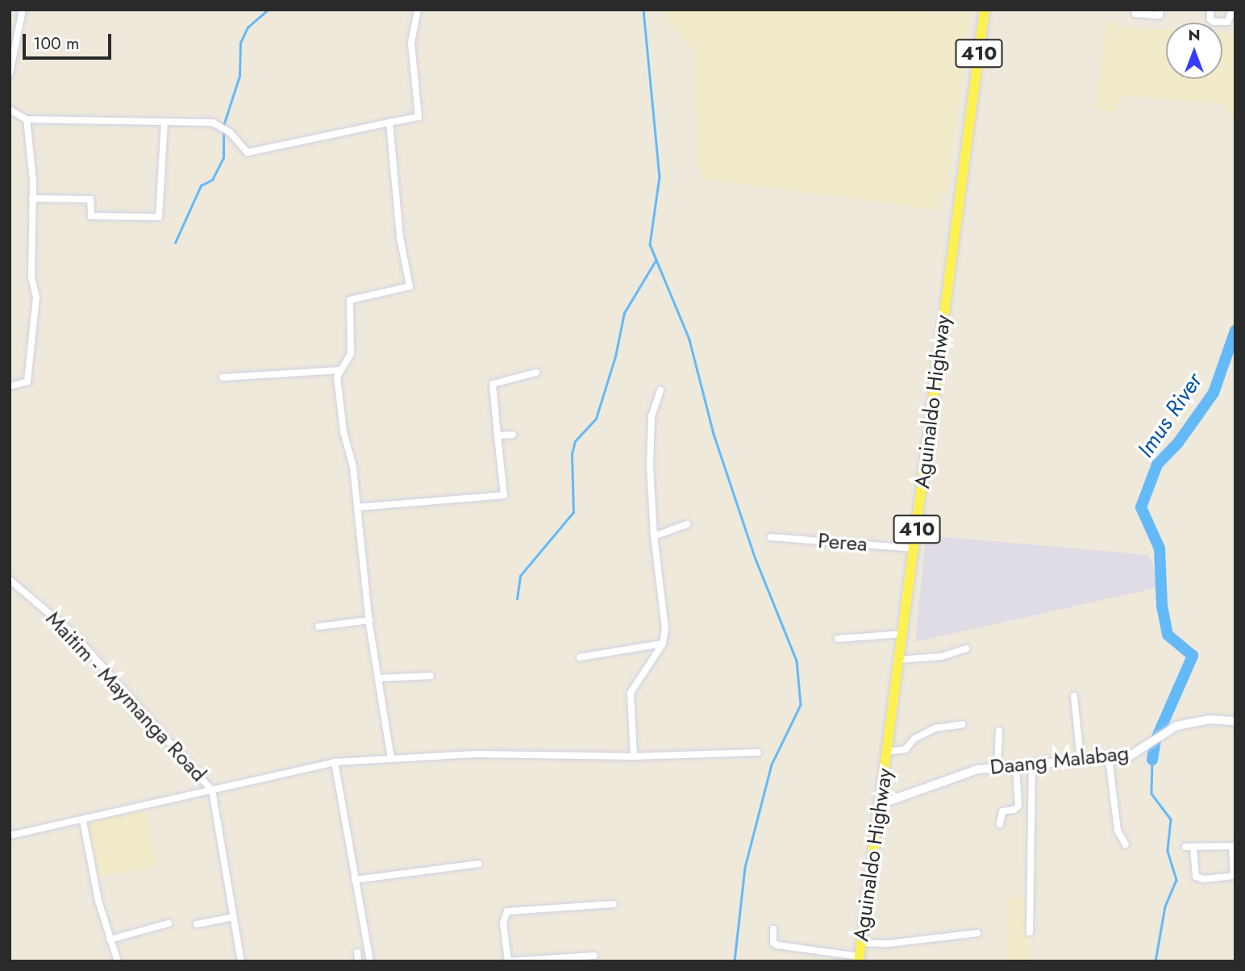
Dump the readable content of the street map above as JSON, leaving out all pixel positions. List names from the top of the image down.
{
  "streets": {
    "main road": ["410", "Aguinaldo Highway"],
    "street": ["Perea", "Maitim - Maymanga Road", "Daang Malabag"]
  },
  "crossings": [
    ["Aguinaldo Highway", "Perea"],
    ["Aguinaldo Highway", "Daang Malabag"]
  ],
  "water": ["Imus River"],
  "scale_bar": "100 m",
  "north": "top"
}
